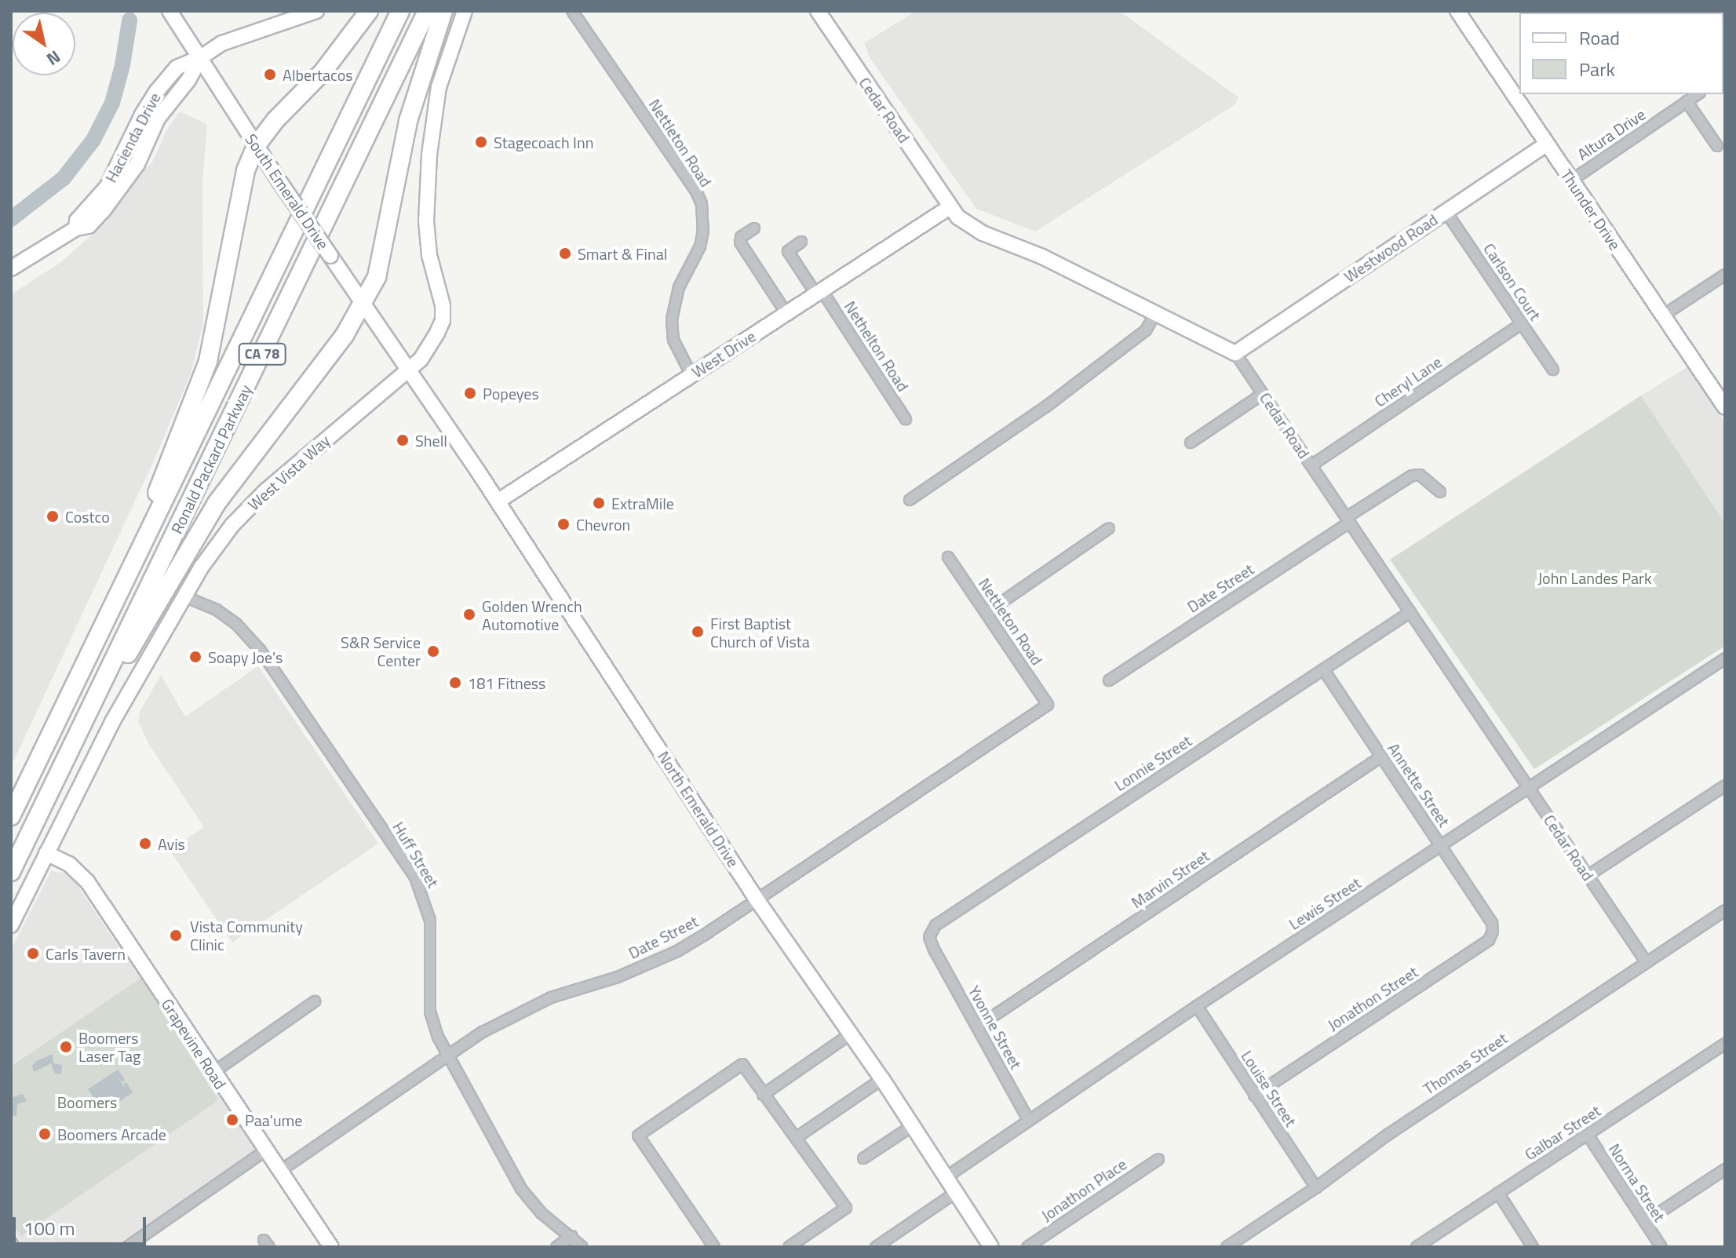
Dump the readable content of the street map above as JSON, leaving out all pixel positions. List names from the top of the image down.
{
  "streets": {
    "highway": ["CA 78", "Ronald Packard Parkway"],
    "main road": [
      "Cedar Road",
      "Hacienda Drive",
      "South Emerald Drive",
      "Thunder Drive",
      "Westwood Road",
      "West Drive",
      "West Vista Way",
      "North Emerald Drive",
      "Grapevine Road"
    ],
    "street": [
      "Altura Drive",
      "Nettleton Road",
      "Carlson Court",
      "Nethelton Road",
      "Cheryl Lane",
      "Date Street",
      "Lonnie Street",
      "Annette Street",
      "Huff Street",
      "Marvin Street",
      "Lewis Street",
      "Jonathon Street",
      "Yvonne Street",
      "Thomas Street",
      "Louise Street",
      "Galbar Street",
      "Norma Street",
      "Jonathon Place"
    ]
  },
  "crossings": [
    ["Cedar Road", "Westwood Road"],
    ["Cedar Road", "West Drive"],
    ["Cedar Road", "Cheryl Lane"],
    ["Cedar Road", "Date Street"],
    ["Cedar Road", "Lonnie Street"],
    ["Cedar Road", "Lewis Street"],
    ["Cedar Road", "Thomas Street"],
    ["Altura Drive", "Thunder Drive"],
    ["Hacienda Drive", "South Emerald Drive"],
    ["Nettleton Road", "West Drive"],
    ["Nettleton Road", "Date Street"],
    ["South Emerald Drive", "West Vista Way"],
    ["South Emerald Drive", "North Emerald Drive"],
    ["Thunder Drive", "Westwood Road"],
    ["Westwood Road", "Carlson Court"],
    ["Carlson Court", "Cheryl Lane"],
    ["Nethelton Road", "West Drive"],
    ["West Drive", "North Emerald Drive"],
    ["West Vista Way", "North Emerald Drive"],
    ["West Vista Way", "Huff Street"],
    ["West Vista Way", "Grapevine Road"],
    ["Date Street", "North Emerald Drive"],
    ["Date Street", "Huff Street"],
    ["Date Street", "Grapevine Road"],
    ["Lonnie Street", "Annette Street"],
    ["Lonnie Street", "Yvonne Street"],
    ["Annette Street", "Marvin Street"],
    ["Annette Street", "Lewis Street"],
    ["Annette Street", "Jonathon Street"],
    ["North Emerald Drive", "Lewis Street"],
    ["Marvin Street", "Yvonne Street"],
    ["Lewis Street", "Yvonne Street"],
    ["Lewis Street", "Louise Street"],
    ["Jonathon Street", "Louise Street"],
    ["Thomas Street", "Louise Street"],
    ["Galbar Street", "Norma Street"]
  ],
  "parks": ["John Landes Park", "Boomers"],
  "places": [
    "Albertacos",
    "Stagecoach Inn",
    "Smart & Final",
    "Popeyes",
    "Shell",
    "ExtraMile",
    "Costco",
    "Chevron",
    "Golden Wrench Automotive",
    "First Baptist Church of Vista",
    "S&R Service Center",
    "Soapy Joe's",
    "181 Fitness",
    "Avis",
    "Vista Community Clinic",
    "Carls Tavern",
    "Boomers Laser Tag",
    "Paa'ume",
    "Boomers Arcade"
  ],
  "legend": ["Road", "Park"],
  "scale_bar": "100 m",
  "north": "bottom right"
}
